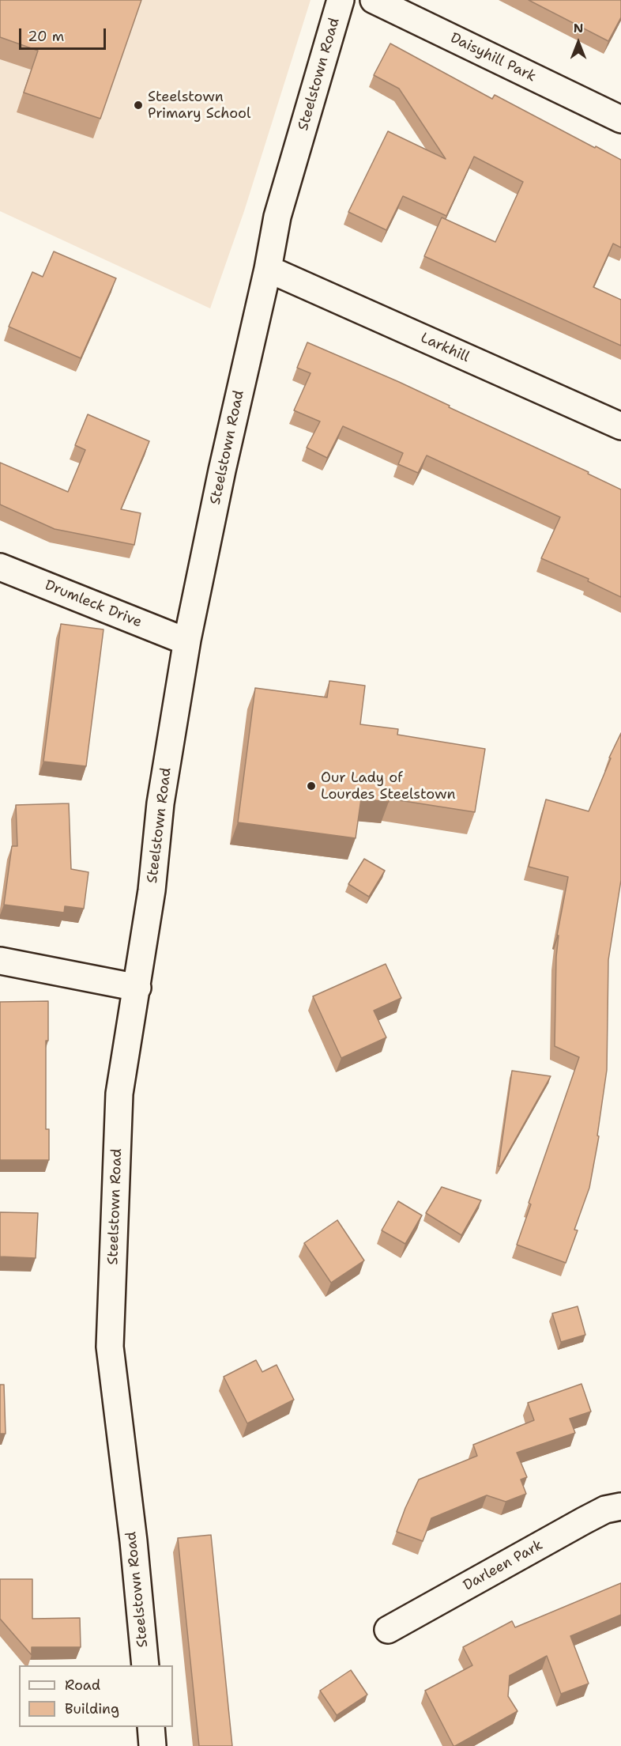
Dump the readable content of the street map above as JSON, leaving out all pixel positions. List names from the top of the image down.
{
  "streets": {
    "street": [
      "Daisyhill Park",
      "Steelstown Road",
      "Larkhill",
      "Drumleck Drive",
      "Darleen Park"
    ]
  },
  "crossings": [
    ["Steelstown Road", "Larkhill"],
    ["Steelstown Road", "Drumleck Drive"]
  ],
  "places": ["Steelstown Primary School", "Our Lady of Lourdes Steelstown"],
  "legend": ["Road", "Building"],
  "scale_bar": "20 m",
  "north": "top"
}
